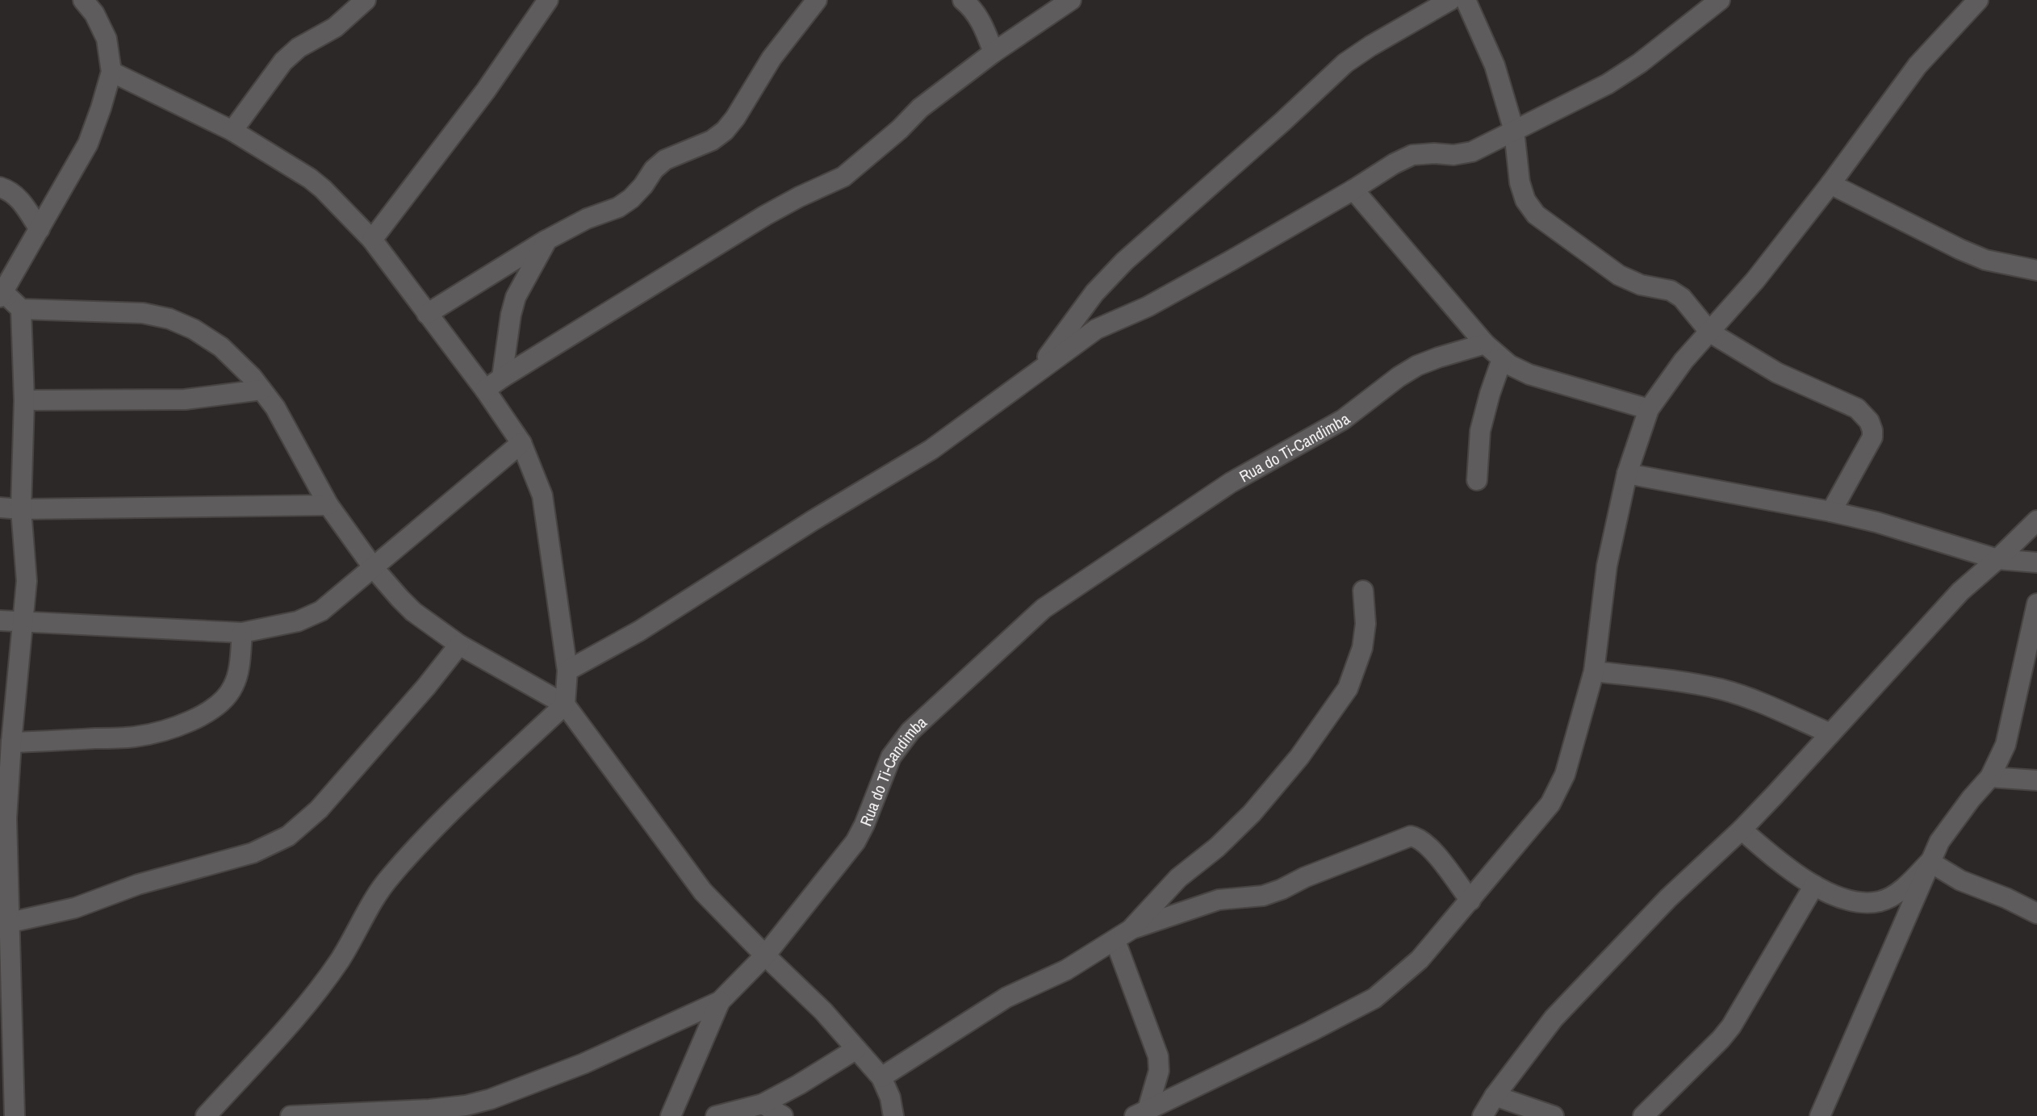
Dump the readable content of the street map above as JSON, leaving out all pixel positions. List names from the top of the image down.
{
  "streets": {
    "street": ["Rua do Ti-Candimba"]
  }
}
